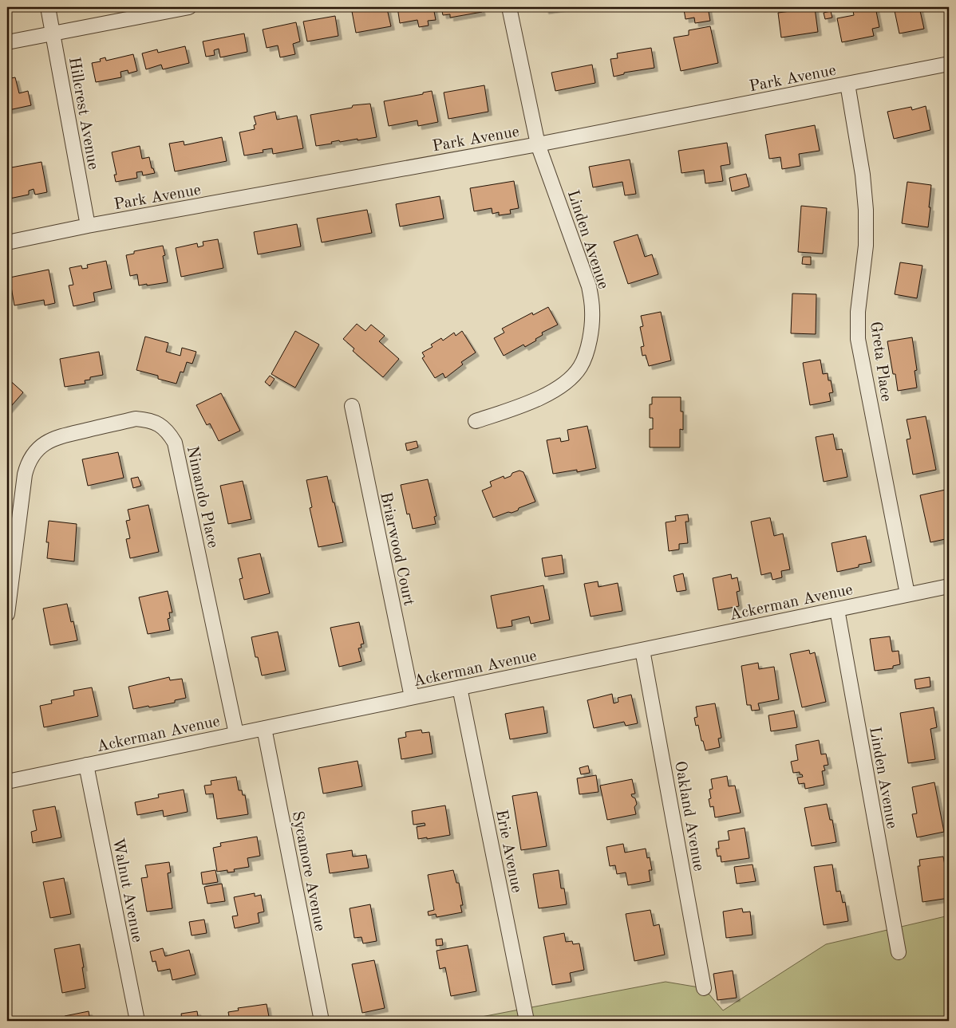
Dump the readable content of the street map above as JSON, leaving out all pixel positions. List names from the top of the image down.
{
  "streets": {
    "street": [
      "Park Avenue",
      "Hillcrest Avenue",
      "Linden Avenue",
      "Greta Place",
      "Nimando Place",
      "Briarwood Court",
      "Ackerman Avenue",
      "Oakland Avenue",
      "Erie Avenue",
      "Sycamore Avenue",
      "Walnut Avenue"
    ]
  },
  "crossings": [
    ["Park Avenue", "Hillcrest Avenue"],
    ["Park Avenue", "Linden Avenue"],
    ["Park Avenue", "Greta Place"],
    ["Linden Avenue", "Ackerman Avenue"],
    ["Greta Place", "Ackerman Avenue"],
    ["Nimando Place", "Ackerman Avenue"],
    ["Briarwood Court", "Ackerman Avenue"],
    ["Ackerman Avenue", "Oakland Avenue"],
    ["Ackerman Avenue", "Erie Avenue"],
    ["Ackerman Avenue", "Sycamore Avenue"],
    ["Ackerman Avenue", "Walnut Avenue"]
  ]
}
